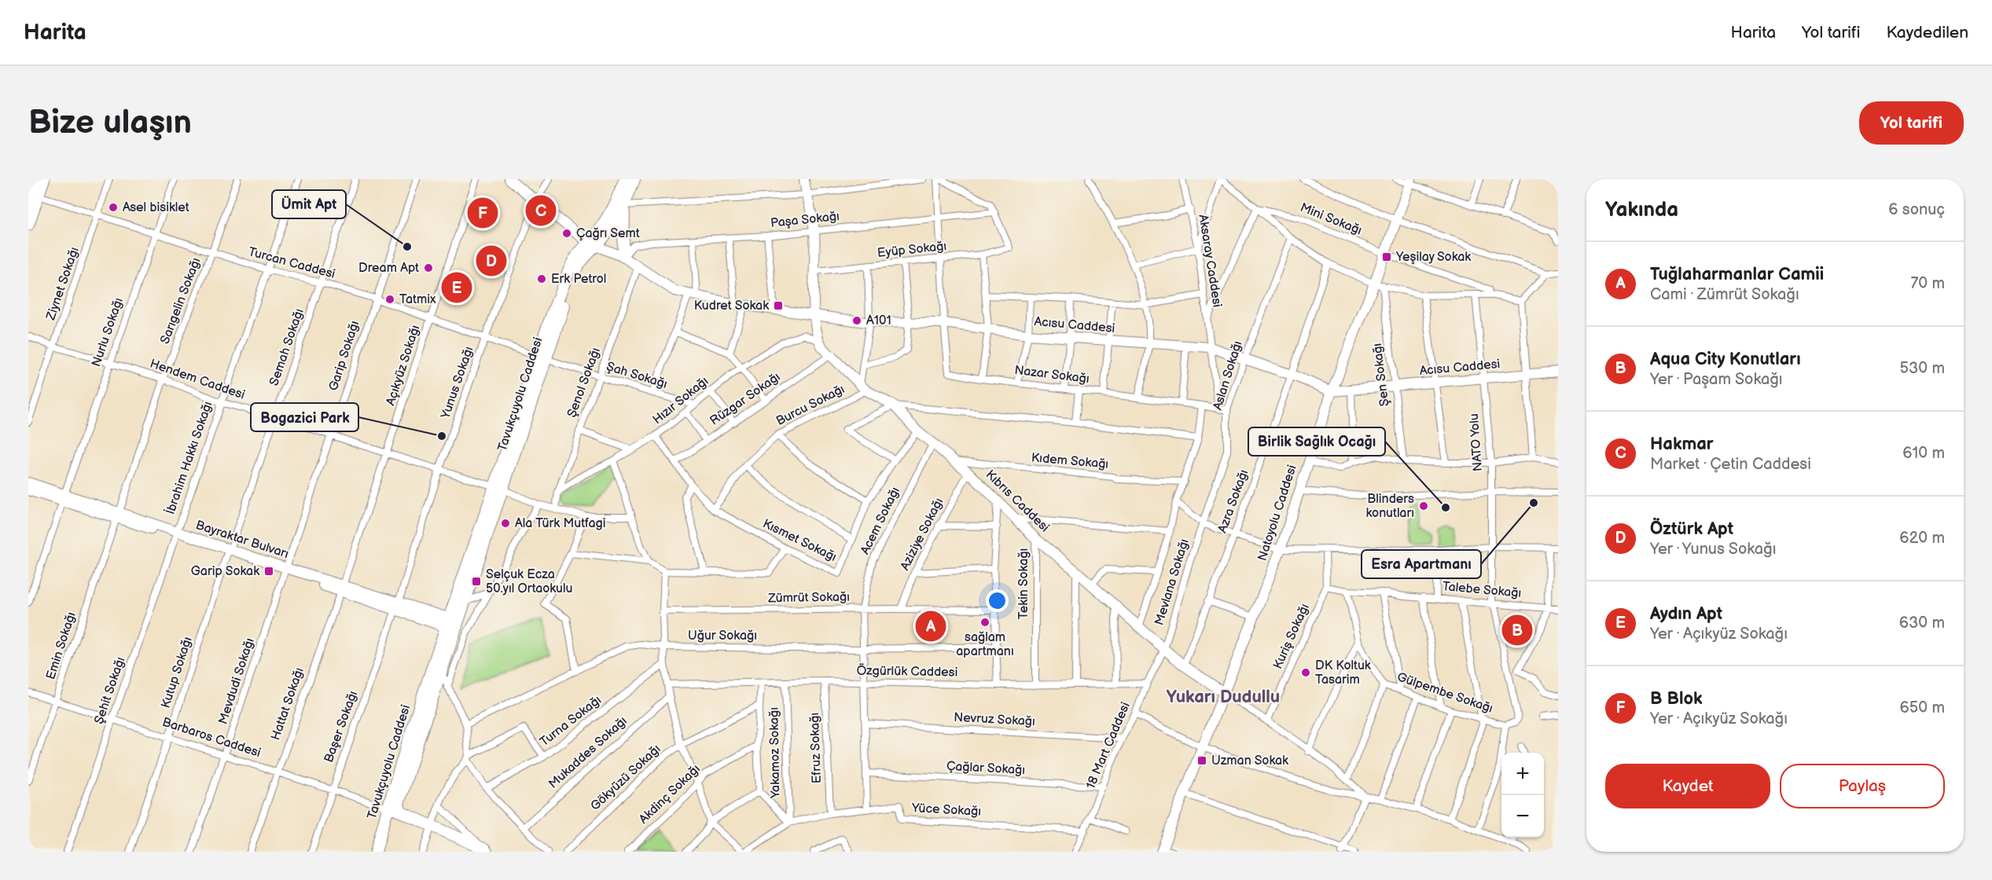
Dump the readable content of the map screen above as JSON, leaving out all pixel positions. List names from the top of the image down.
{
  "streets": {
    "main road": ["Tavukçuyolu Caddesi"],
    "street": [
      "Mini Sokağı",
      "Paşa Sokağı",
      "Eyüp Sokağı",
      "Aksaray Caddesi",
      "Turcan Caddesi",
      "Ziynet Sokağı",
      "Sarıgelin Sokağı",
      "Acısu Caddesi",
      "Nurlu Sokağı",
      "Semah Sokağı",
      "Garip Sokağı",
      "Açıkyüz Sokağı",
      "Nazar Sokağı",
      "Şen Sokağı",
      "Şah Sokağı",
      "Aslan Sokağı",
      "Hendem Caddesi",
      "Yunus Sokağı",
      "Şenol Sokağı",
      "Rüzgar Sokağı",
      "Hızır Sokağı",
      "Burcu Sokağı",
      "NATO Yolu",
      "İbrahim Hakkı Sokağı",
      "Kıdem Sokağı",
      "Kıbrıs Caddesi",
      "Azra Sokağı",
      "Natoyolu Caddesi",
      "Acem Sokağı",
      "Aziziye Sokağı",
      "Bayraktar Bulvarı",
      "Kısmet Sokağı",
      "Mevlana Sokağı",
      "Tekin Sokağı",
      "Talebe Sokağı",
      "Zümrüt Sokağı",
      "Uğur Sokağı",
      "Kuriş Sokağı",
      "Emin Sokağı",
      "Özgürlük Caddesi",
      "Kutup Sokağı",
      "Mevdudi Sokağı",
      "Şehit Sokağı",
      "Gülpembe Sokağı",
      "Hattat Sokağı",
      "Nevruz Sokağı",
      "Turna Sokağı",
      "Başer Sokağı",
      "Barbaros Caddesi",
      "18 Mart Caddesi",
      "Efruz Sokağı",
      "Mukaddes Sokağı",
      "Yakamoz Sokağı",
      "Çağlar Sokağı",
      "Gökyüzü Sokağı",
      "Akdinç Sokağı",
      "Yüce Sokağı"
    ]
  },
  "crossings": [
    ["Mini Sokağı", "Natoyolu Caddesi"],
    ["Paşa Sokağı", "Eyüp Sokağı"],
    ["Paşa Sokağı", "Acısu Caddesi"],
    ["Paşa Sokağı", "Kıbrıs Caddesi"],
    ["Eyüp Sokağı", "Kıbrıs Caddesi"],
    ["Aksaray Caddesi", "Acısu Caddesi"],
    ["Aksaray Caddesi", "Nazar Sokağı"],
    ["Turcan Caddesi", "Ziynet Sokağı"],
    ["Turcan Caddesi", "Sarıgelin Sokağı"],
    ["Turcan Caddesi", "Nurlu Sokağı"],
    ["Turcan Caddesi", "Semah Sokağı"],
    ["Turcan Caddesi", "Garip Sokağı"],
    ["Turcan Caddesi", "Açıkyüz Sokağı"],
    ["Turcan Caddesi", "Şah Sokağı"],
    ["Turcan Caddesi", "Yunus Sokağı"],
    ["Turcan Caddesi", "Tavukçuyolu Caddesi"],
    ["Turcan Caddesi", "İbrahim Hakkı Sokağı"],
    ["Ziynet Sokağı", "Hendem Caddesi"],
    ["Sarıgelin Sokağı", "Hendem Caddesi"],
    ["Sarıgelin Sokağı", "Bayraktar Bulvarı"],
    ["Sarıgelin Sokağı", "Emin Sokağı"],
    ["Acısu Caddesi", "Nazar Sokağı"],
    ["Acısu Caddesi", "Şen Sokağı"],
    ["Acısu Caddesi", "Aslan Sokağı"],
    ["Acısu Caddesi", "Şenol Sokağı"],
    ["Acısu Caddesi", "Tavukçuyolu Caddesi"],
    ["Acısu Caddesi", "NATO Yolu"],
    ["Acısu Caddesi", "Kıbrıs Caddesi"],
    ["Acısu Caddesi", "Azra Sokağı"],
    ["Acısu Caddesi", "Natoyolu Caddesi"],
    ["Nurlu Sokağı", "Hendem Caddesi"],
    ["Nurlu Sokağı", "Bayraktar Bulvarı"],
    ["Semah Sokağı", "Hendem Caddesi"],
    ["Semah Sokağı", "Bayraktar Bulvarı"],
    ["Semah Sokağı", "Kutup Sokağı"],
    ["Garip Sokağı", "Hendem Caddesi"],
    ["Garip Sokağı", "Bayraktar Bulvarı"],
    ["Garip Sokağı", "Mevdudi Sokağı"],
    ["Açıkyüz Sokağı", "Hendem Caddesi"],
    ["Açıkyüz Sokağı", "Bayraktar Bulvarı"],
    ["Açıkyüz Sokağı", "Hattat Sokağı"],
    ["Nazar Sokağı", "Aslan Sokağı"],
    ["Şen Sokağı", "Natoyolu Caddesi"],
    ["Şah Sokağı", "Şenol Sokağı"],
    ["Şah Sokağı", "Tavukçuyolu Caddesi"],
    ["Şah Sokağı", "Hızır Sokağı"],
    ["Aslan Sokağı", "Mevlana Sokağı"],
    ["Hendem Caddesi", "Yunus Sokağı"],
    ["Hendem Caddesi", "Şenol Sokağı"],
    ["Hendem Caddesi", "Tavukçuyolu Caddesi"],
    ["Hendem Caddesi", "İbrahim Hakkı Sokağı"],
    ["Yunus Sokağı", "Bayraktar Bulvarı"],
    ["Yunus Sokağı", "Başer Sokağı"],
    ["Şenol Sokağı", "Hızır Sokağı"],
    ["Tavukçuyolu Caddesi", "Bayraktar Bulvarı"],
    ["Tavukçuyolu Caddesi", "Barbaros Caddesi"],
    ["Rüzgar Sokağı", "Kıbrıs Caddesi"],
    ["Rüzgar Sokağı", "Kısmet Sokağı"],
    ["Hızır Sokağı", "Kıbrıs Caddesi"],
    ["Hızır Sokağı", "Kısmet Sokağı"],
    ["Burcu Sokağı", "Kıbrıs Caddesi"],
    ["Burcu Sokağı", "Kısmet Sokağı"],
    ["NATO Yolu", "Talebe Sokağı"],
    ["NATO Yolu", "Gülpembe Sokağı"],
    ["İbrahim Hakkı Sokağı", "Bayraktar Bulvarı"],
    ["İbrahim Hakkı Sokağı", "Şehit Sokağı"],
    ["Kıdem Sokağı", "Kıbrıs Caddesi"],
    ["Kıbrıs Caddesi", "Azra Sokağı"],
    ["Kıbrıs Caddesi", "Natoyolu Caddesi"],
    ["Kıbrıs Caddesi", "Acem Sokağı"],
    ["Kıbrıs Caddesi", "Aziziye Sokağı"],
    ["Kıbrıs Caddesi", "Kısmet Sokağı"],
    ["Kıbrıs Caddesi", "Mevlana Sokağı"],
    ["Kıbrıs Caddesi", "Tekin Sokağı"],
    ["Kıbrıs Caddesi", "18 Mart Caddesi"],
    ["Acem Sokağı", "Zümrüt Sokağı"],
    ["Acem Sokağı", "Uğur Sokağı"],
    ["Acem Sokağı", "Özgürlük Caddesi"],
    ["Acem Sokağı", "Nevruz Sokağı"],
    ["Acem Sokağı", "Çağlar Sokağı"],
    ["Acem Sokağı", "Yüce Sokağı"],
    ["Aziziye Sokağı", "Zümrüt Sokağı"],
    ["Bayraktar Bulvarı", "Emin Sokağı"],
    ["Bayraktar Bulvarı", "Kutup Sokağı"],
    ["Bayraktar Bulvarı", "Mevdudi Sokağı"],
    ["Bayraktar Bulvarı", "Şehit Sokağı"],
    ["Bayraktar Bulvarı", "Hattat Sokağı"],
    ["Bayraktar Bulvarı", "Başer Sokağı"],
    ["Mevlana Sokağı", "18 Mart Caddesi"],
    ["Tekin Sokağı", "Özgürlük Caddesi"],
    ["Talebe Sokağı", "Kuriş Sokağı"],
    ["Talebe Sokağı", "Gülpembe Sokağı"],
    ["Emin Sokağı", "Barbaros Caddesi"],
    ["Özgürlük Caddesi", "18 Mart Caddesi"],
    ["Özgürlük Caddesi", "Efruz Sokağı"],
    ["Özgürlük Caddesi", "Yakamoz Sokağı"],
    ["Kutup Sokağı", "Barbaros Caddesi"],
    ["Mevdudi Sokağı", "Barbaros Caddesi"],
    ["Şehit Sokağı", "Barbaros Caddesi"],
    ["Hattat Sokağı", "Barbaros Caddesi"],
    ["Nevruz Sokağı", "18 Mart Caddesi"],
    ["Başer Sokağı", "Barbaros Caddesi"],
    ["18 Mart Caddesi", "Çağlar Sokağı"],
    ["18 Mart Caddesi", "Yüce Sokağı"],
    ["Efruz Sokağı", "Yüce Sokağı"],
    ["Yakamoz Sokağı", "Yüce Sokağı"]
  ],
  "districts": ["Yukarı Dudullu"],
  "places": {
    "other": [
      "Asel bisiklet",
      "Çağrı Semt",
      "Ümit Apt",
      "Dream Apt",
      "Erk Petrol",
      "Tatmix",
      "A101",
      "Bogazici Park",
      "Esra Apartmanı",
      "Blinders konutları",
      "Birlik Sağlık Ocağı",
      "Ala Türk Mutfagi",
      "sağlam apartmanı",
      "DK Koltuk Tasarim"
    ],
    "transit": [
      "Yeşilay Sokak",
      "Kudret Sokak",
      "Garip Sokak",
      "Selçuk Ecza 50.yıl Ortaokulu",
      "Uzman Sokak"
    ]
  },
  "page": {
    "header": "Harita",
    "nav": ["Harita", "Yol tarifi", "Kaydedilen"],
    "buttons": [
      "Yol tarifi",
      ["Kaydet", "Paylaş"]
    ],
    "title": "Bize ulaşın",
    "heading": ["Yakında", "6 sonuç"],
    "pins": [
      "C",
      "F",
      "D",
      "E",
      "A",
      "B"
    ],
    "list": [
      {
        "mark": "A",
        "name": "Tuğlaharmanlar Camii",
        "note": "Cami · Zümrüt Sokağı",
        "value": "70 m"
      },
      {
        "mark": "B",
        "name": "Aqua City Konutları",
        "note": "Yer · Paşam Sokağı",
        "value": "530 m"
      },
      {
        "mark": "C",
        "name": "Hakmar",
        "note": "Market · Çetin Caddesi",
        "value": "610 m"
      },
      {
        "mark": "D",
        "name": "Öztürk Apt",
        "note": "Yer · Yunus Sokağı",
        "value": "620 m"
      },
      {
        "mark": "E",
        "name": "Aydın Apt",
        "note": "Yer · Açıkyüz Sokağı",
        "value": "630 m"
      },
      {
        "mark": "F",
        "name": "B Blok",
        "note": "Yer · Açıkyüz Sokağı",
        "value": "650 m"
      }
    ],
    "map_buttons": ["+", "−"]
  }
}
